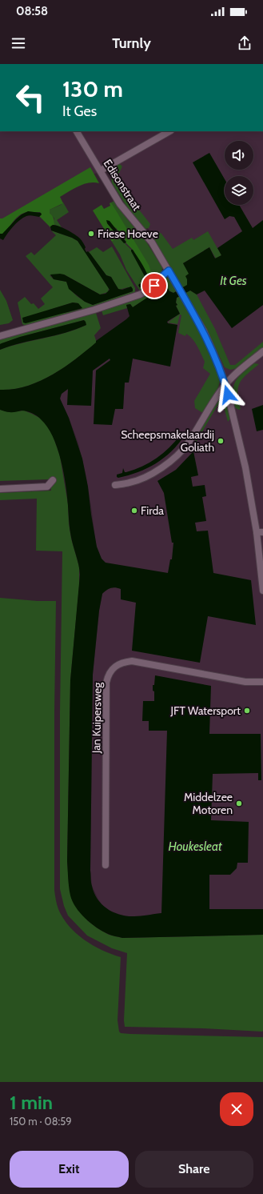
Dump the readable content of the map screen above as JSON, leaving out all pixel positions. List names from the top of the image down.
{
  "streets": {
    "street": ["Edisonstraat", "Jan Kuipersweg"]
  },
  "water": ["It Ges", "Houkesleat"],
  "places": [
    "Friese Hoeve",
    "Scheepsmakelaardij Goliath",
    "Firda",
    "JFT Watersport",
    "Middelzee Motoren"
  ],
  "page": {
    "status": "08:58",
    "header": "Turnly",
    "turn": ["130 m", "It Ges"],
    "heading": ["1 min", "150 m · 08:59"],
    "buttons": ["Exit", "Share"]
  }
}
